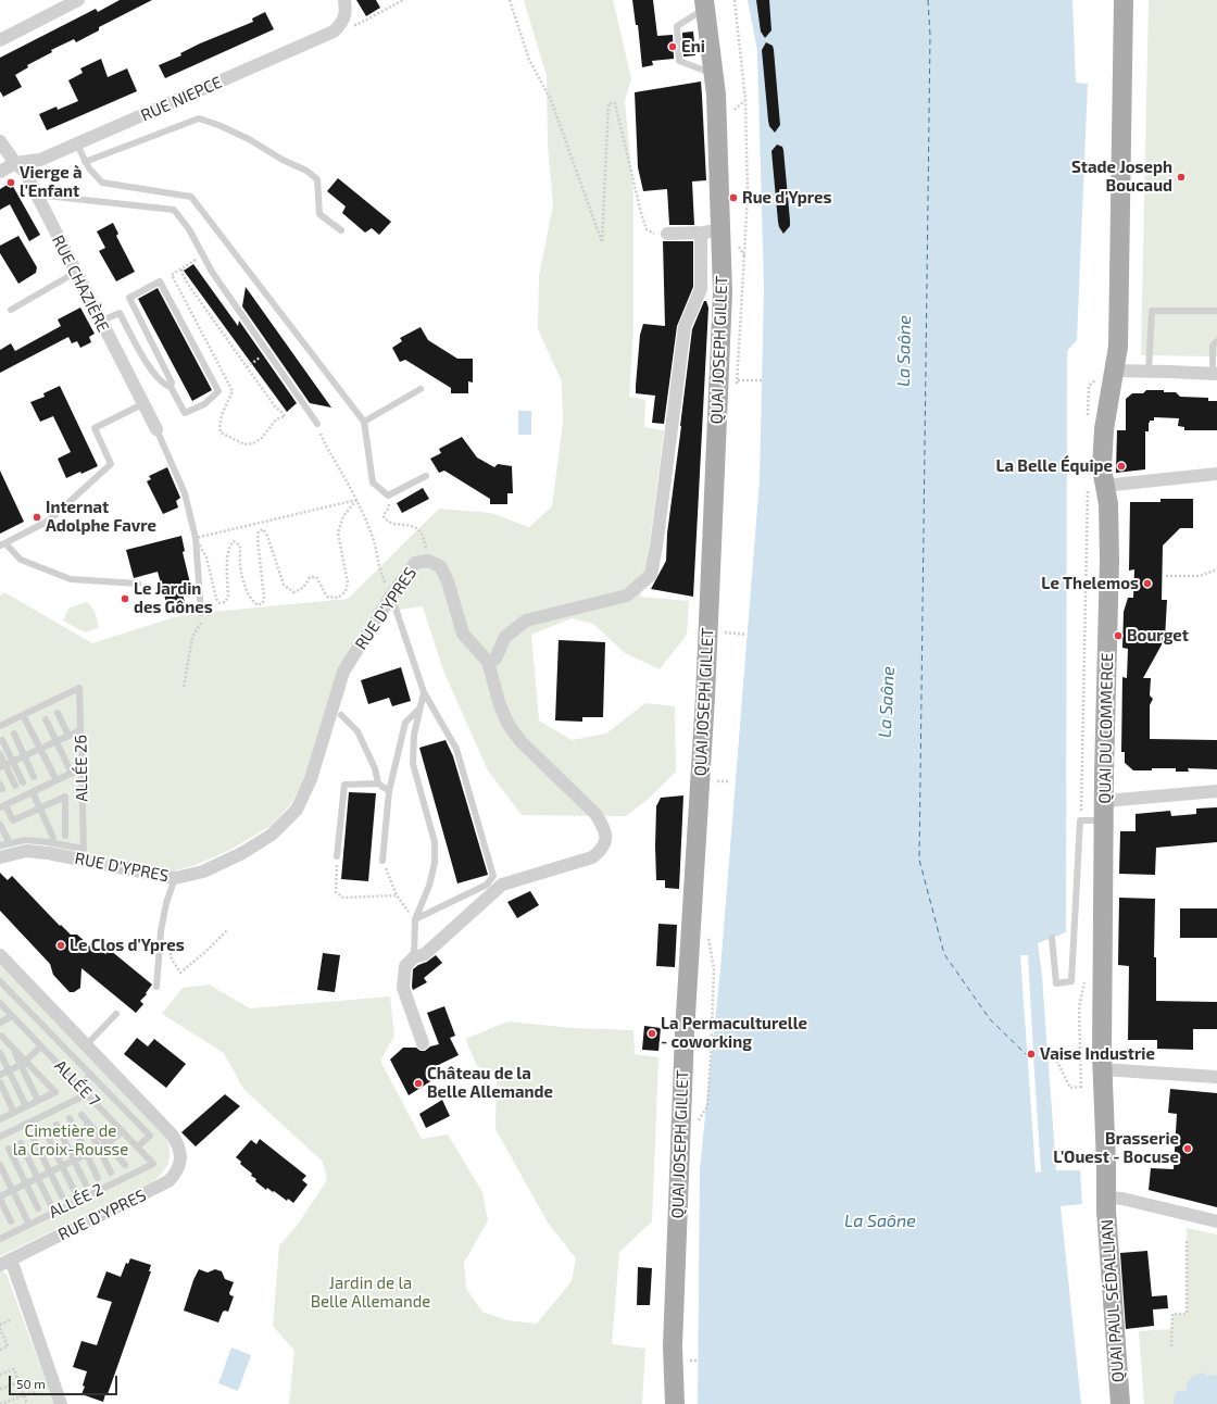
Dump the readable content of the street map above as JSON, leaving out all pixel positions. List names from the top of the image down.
{
  "streets": {
    "main road": ["QUAI JOSEPH GILLET", "QUAI DU COMMERCE", "QUAI PAUL SÉDALLIAN"],
    "street": ["RUE NIEPCE", "RUE CHAZIÈRE", "RUE D'YPRES"],
    "lane": ["ALLÉE 26", "ALLÉE 7", "ALLÉE 2"]
  },
  "crossings": [
    ["RUE NIEPCE", "RUE CHAZIÈRE"],
    ["QUAI DU COMMERCE", "QUAI PAUL SÉDALLIAN"],
    ["ALLÉE 7", "ALLÉE 2"]
  ],
  "water": ["La Saône"],
  "parks": ["Cimetière de la Croix-Rousse", "Jardin de la Belle Allemande"],
  "places": [
    "Eni",
    "Stade Joseph Boucaud",
    "Vierge à l'Enfant",
    "Rue d'Ypres",
    "La Belle Équipe",
    "Internat Adolphe Favre",
    "Le Thelemos",
    "Le Jardin des Gônes",
    "Bourget",
    "Le Clos d'Ypres",
    "La Permaculturelle - coworking",
    "Vaise Industrie",
    "Château de la Belle Allemande",
    "Brasserie L'Ouest - Bocuse"
  ],
  "scale_bar": "50 m"
}
